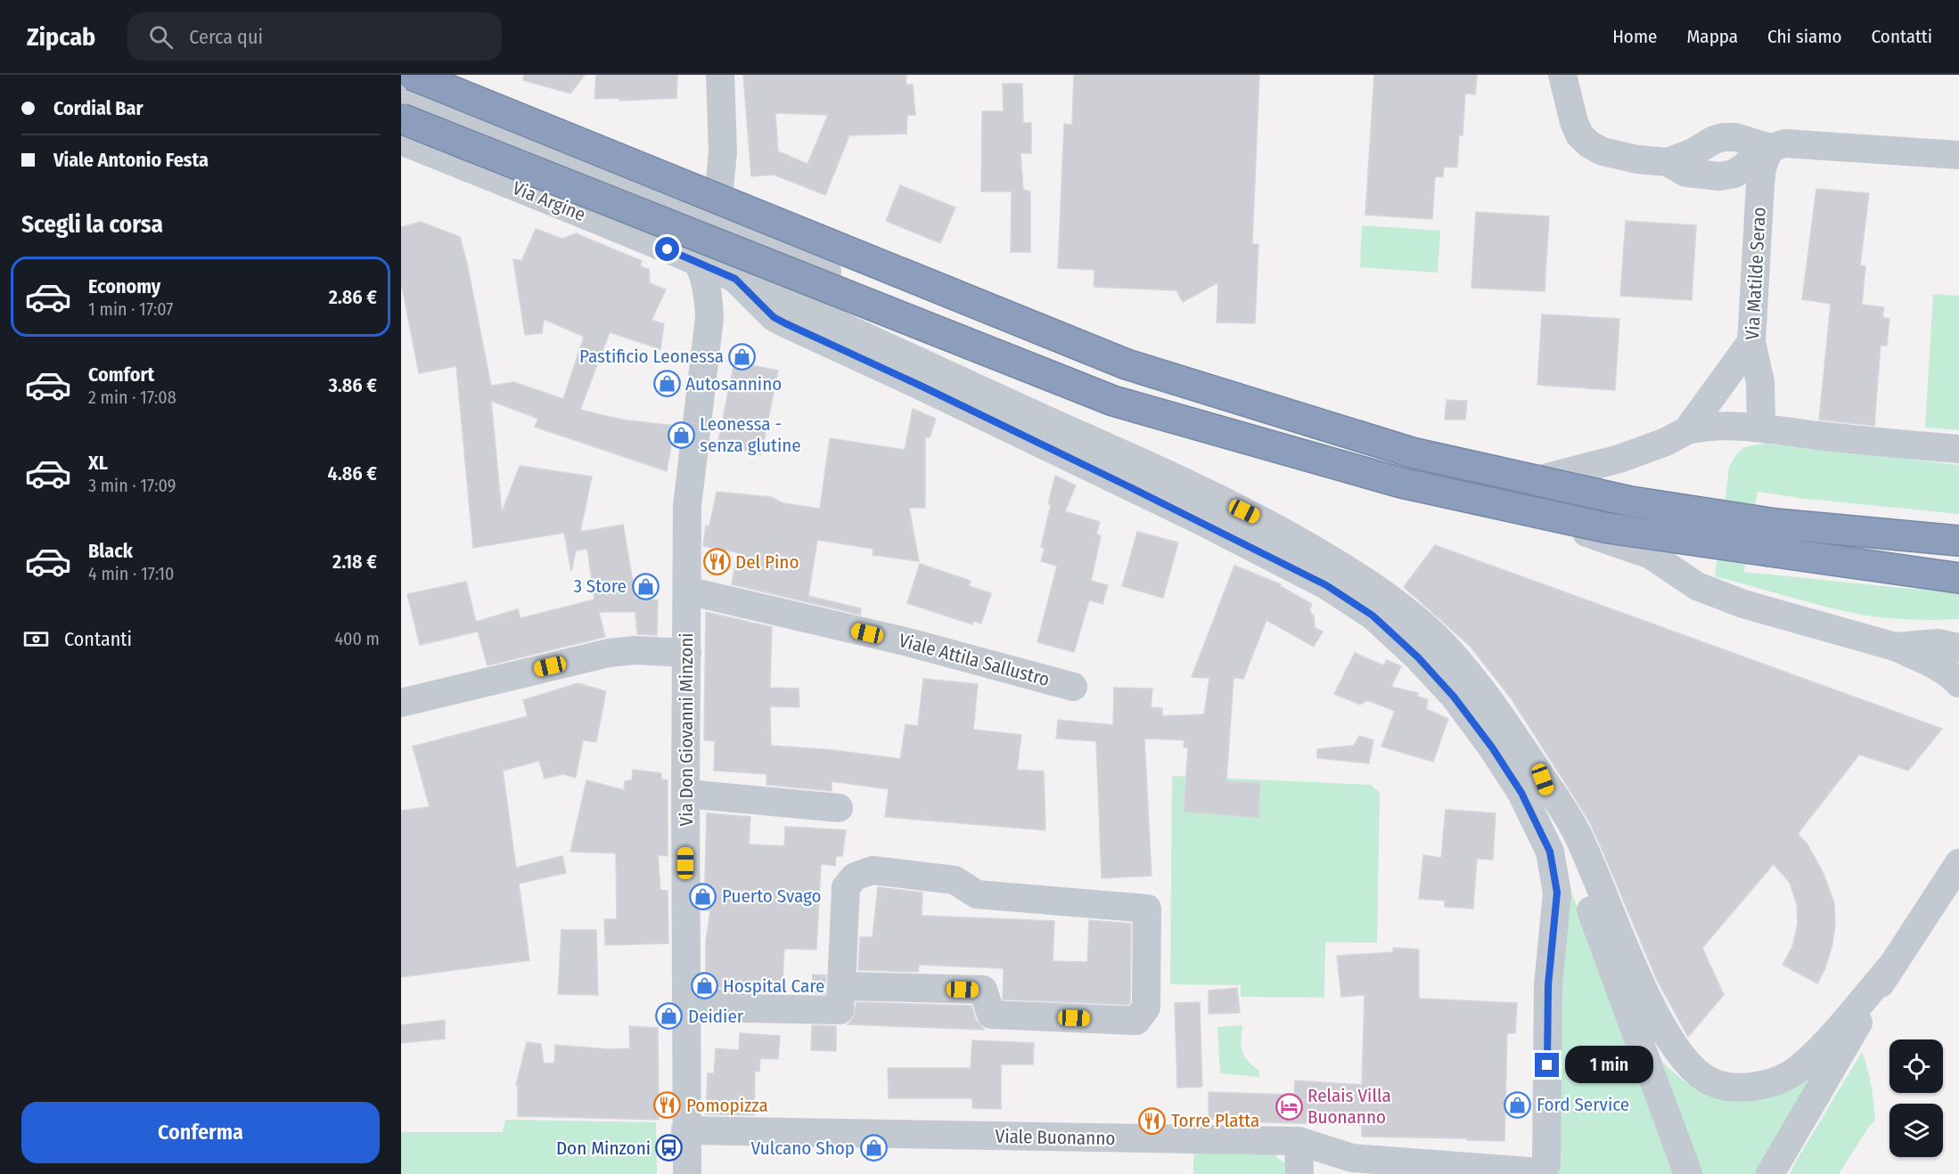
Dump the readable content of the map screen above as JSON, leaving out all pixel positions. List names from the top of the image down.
{
  "streets": {
    "street": [
      "Via Argine",
      "Via Matilde Serao",
      "Viale Attila Sallustro",
      "Via Don Giovanni Minzoni",
      "Viale Buonanno"
    ]
  },
  "crossings": [
    ["Via Argine", "Via Don Giovanni Minzoni"],
    ["Via Argine", "Viale Buonanno"],
    ["Viale Attila Sallustro", "Via Don Giovanni Minzoni"],
    ["Via Don Giovanni Minzoni", "Viale Buonanno"]
  ],
  "places": {
    "shop": [
      "Pastificio Leonessa",
      "Autosannino",
      "Leonessa - senza glutine",
      "3 Store",
      "Puerto Svago",
      "Hospital Care",
      "Deidier",
      "Ford Service",
      "Vulcano Shop"
    ],
    "restaurant": ["Del Pino", "Pomopizza", "Torre Platta"],
    "hotel": ["Relais Villa Buonanno"],
    "bus stop": ["Don Minzoni"]
  },
  "page": {
    "header": "Zipcab",
    "search": "Cerca qui",
    "nav": [
      "Home",
      "Mappa",
      "Chi siamo",
      "Contatti"
    ],
    "banner": ["Cordial Bar", "Viale Antonio Festa"],
    "heading": "Scegli la corsa",
    "list": [
      {
        "name": "Economy",
        "note": "1 min · 17:07",
        "value": "2.86 €"
      },
      {
        "name": "Comfort",
        "note": "2 min · 17:08",
        "value": "3.86 €"
      },
      {
        "name": "XL",
        "note": "3 min · 17:09",
        "value": "4.86 €"
      },
      {
        "name": "Black",
        "note": "4 min · 17:10",
        "value": "2.18 €"
      }
    ],
    "pay": ["Contanti", "400 m"],
    "bubble": "1 min",
    "buttons": "Conferma"
  }
}
